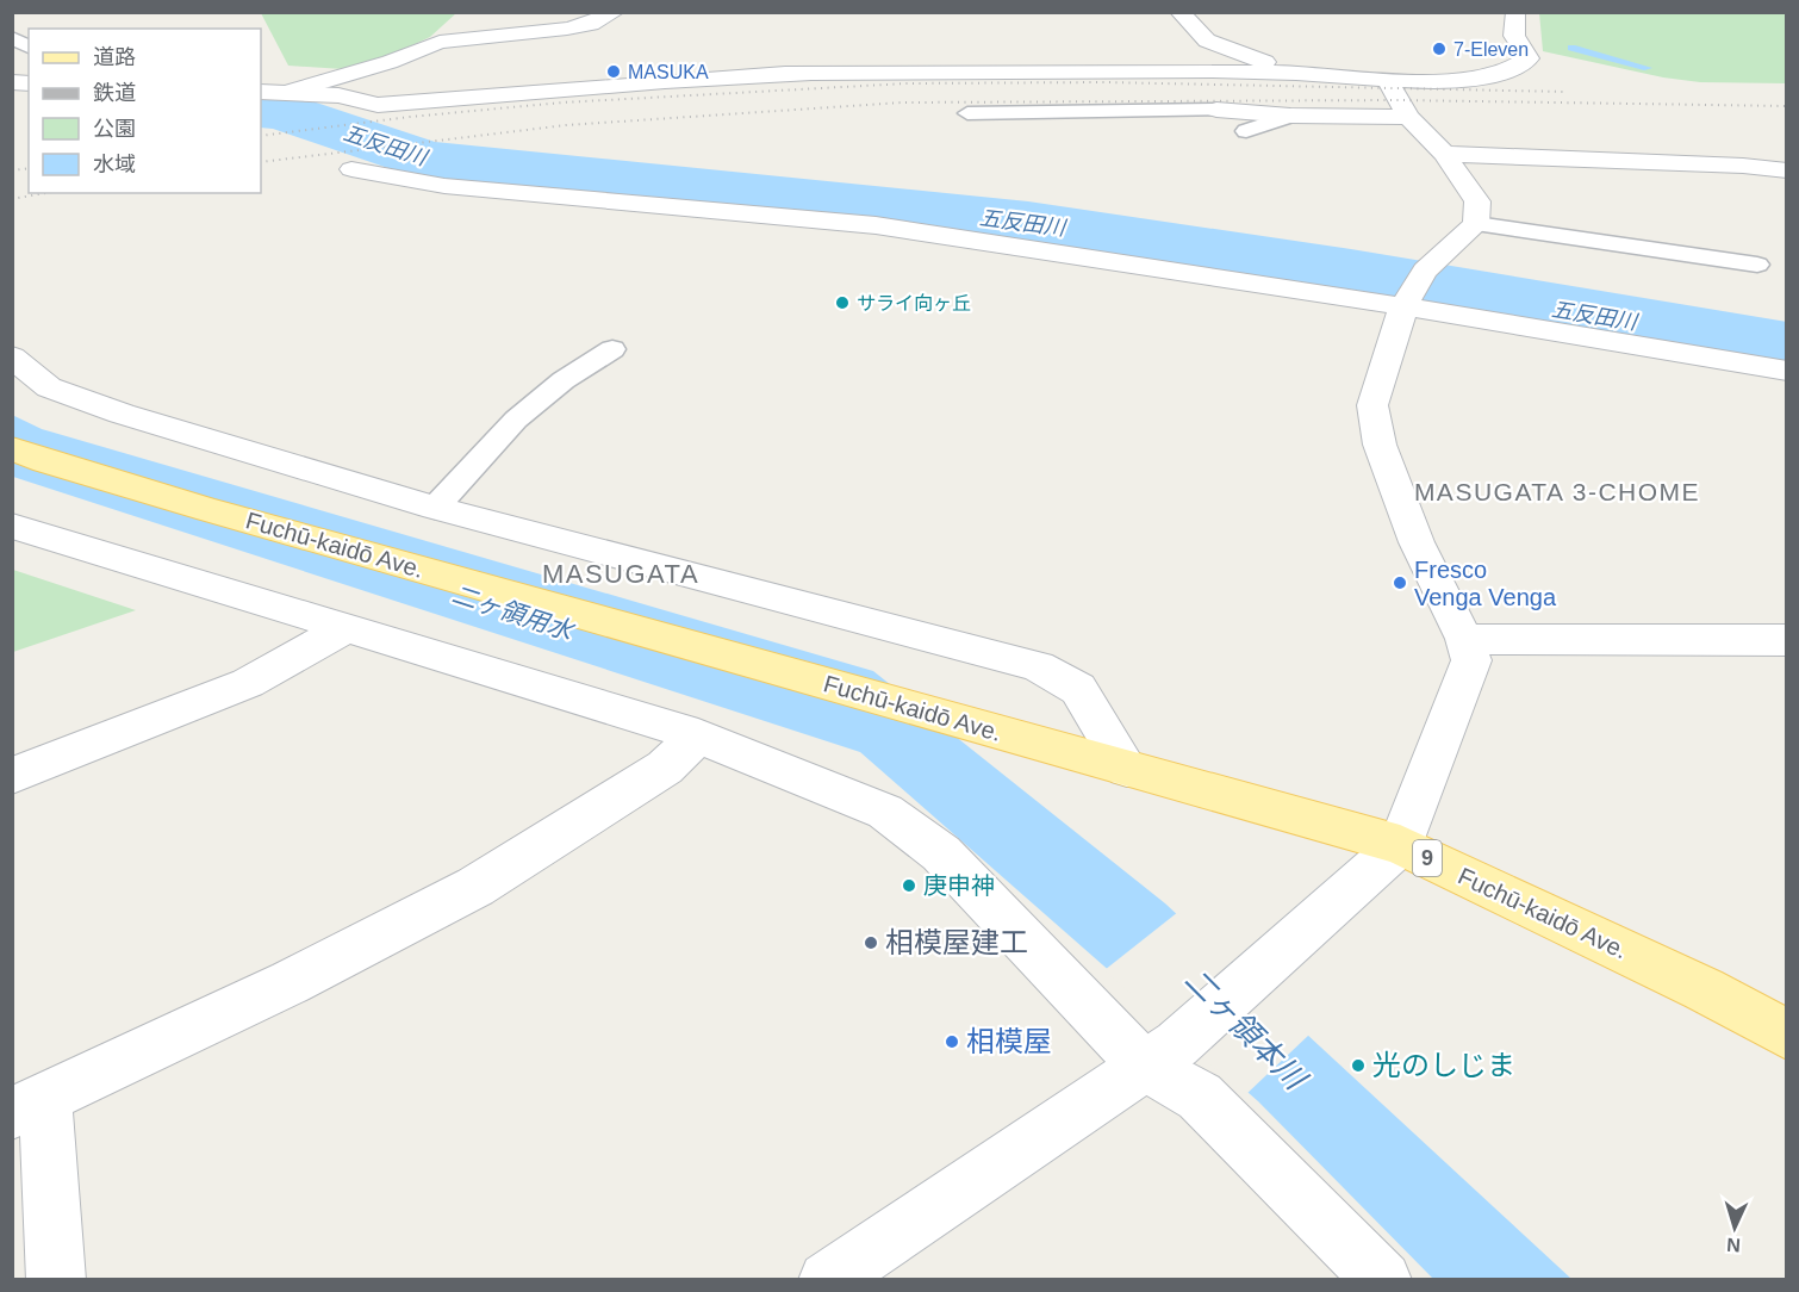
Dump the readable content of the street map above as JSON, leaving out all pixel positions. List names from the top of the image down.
{
  "streets": {
    "main road": ["Fuchū-kaidō Ave.", "9"]
  },
  "districts": ["MASUGATA 3-CHOME", "MASUGATA"],
  "water": ["五反田川", "二ヶ領用水", "二ヶ領本川"],
  "places": [
    "7-Eleven",
    "MASUKA",
    "サライ向ヶ丘",
    "Fresco Venga Venga",
    "庚申神",
    "相模屋建工",
    "相模屋",
    "光のしじま"
  ],
  "legend": [
    "道路",
    "鉄道",
    "公園",
    "水域"
  ],
  "north": "bottom"
}
